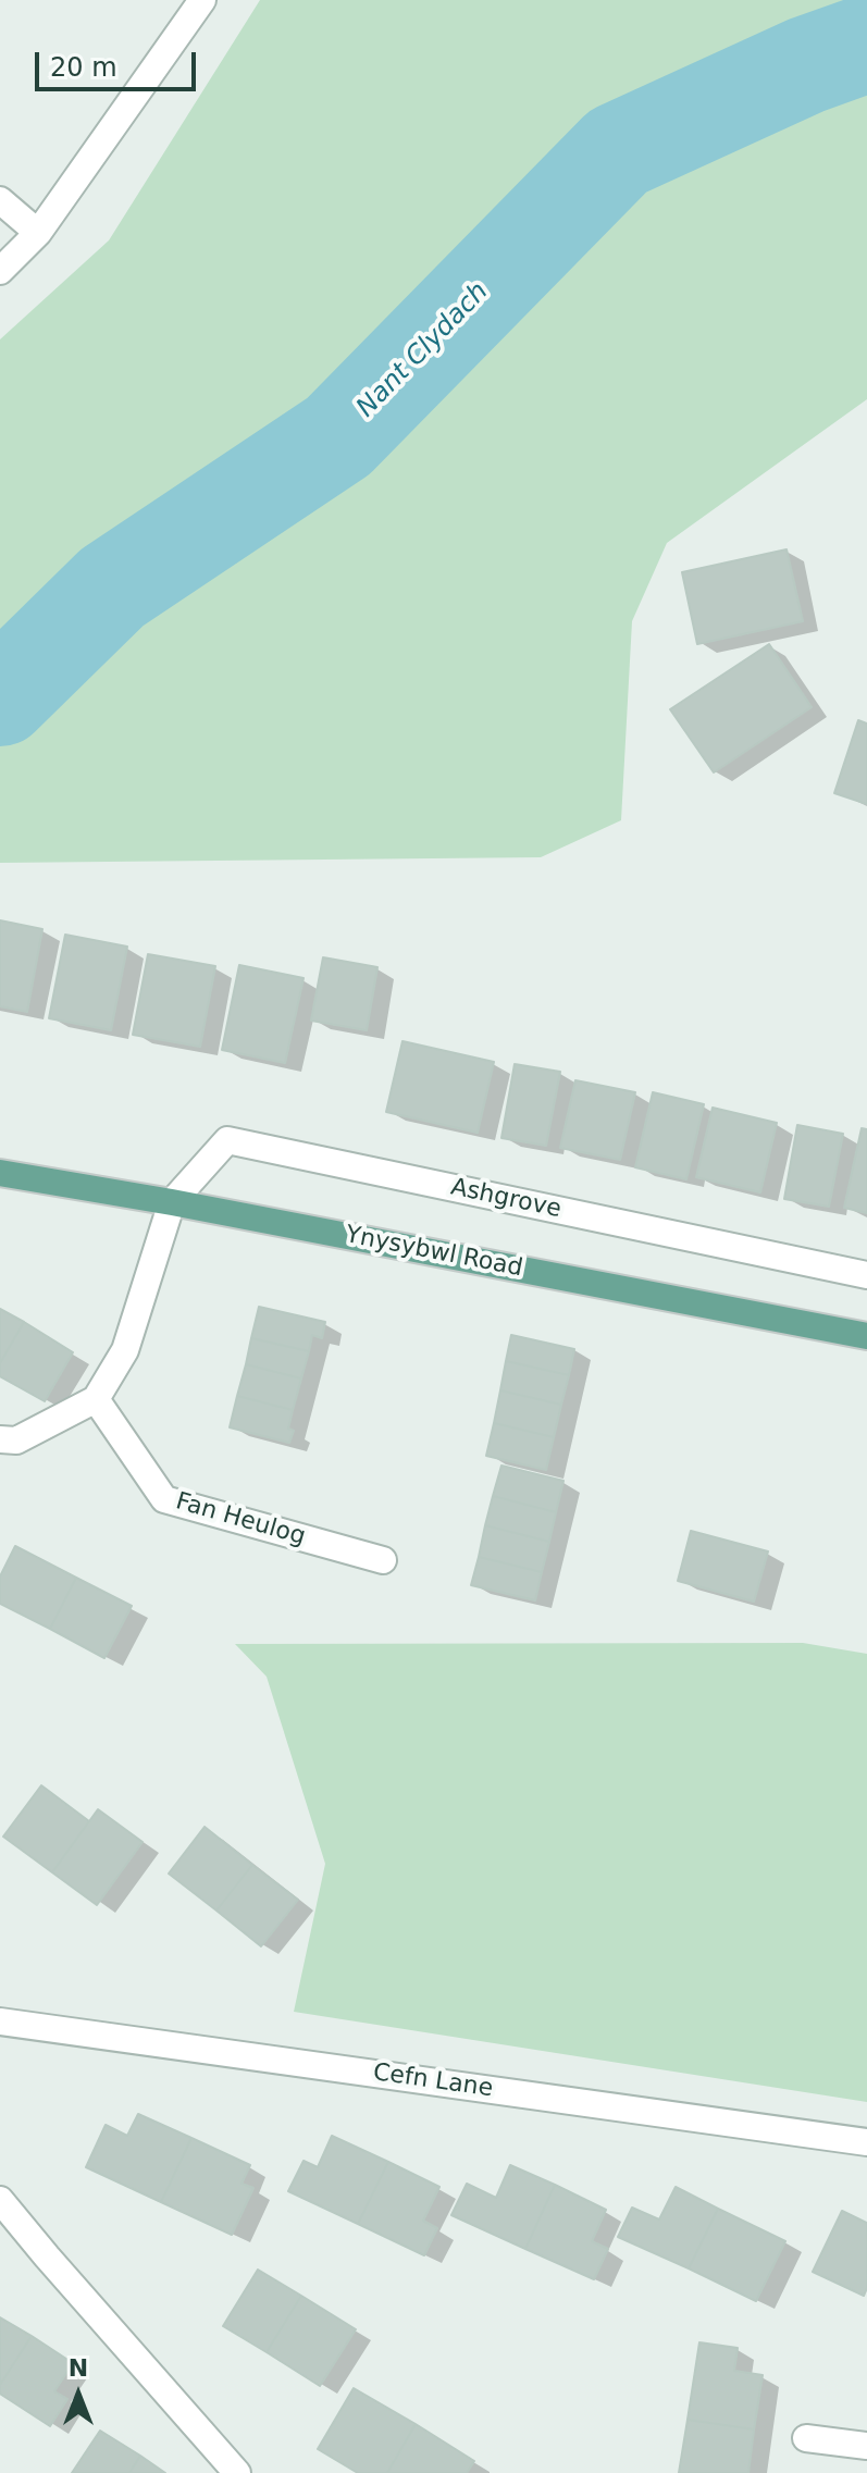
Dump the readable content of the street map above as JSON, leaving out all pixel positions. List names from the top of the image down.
{
  "streets": {
    "main road": ["Ynysybwl Road"],
    "street": ["Ashgrove", "Fan Heulog", "Cefn Lane"]
  },
  "crossings": [
    ["Ashgrove", "Ynysybwl Road"]
  ],
  "water": ["Nant Clydach"],
  "scale_bar": "20 m",
  "north": "top"
}
